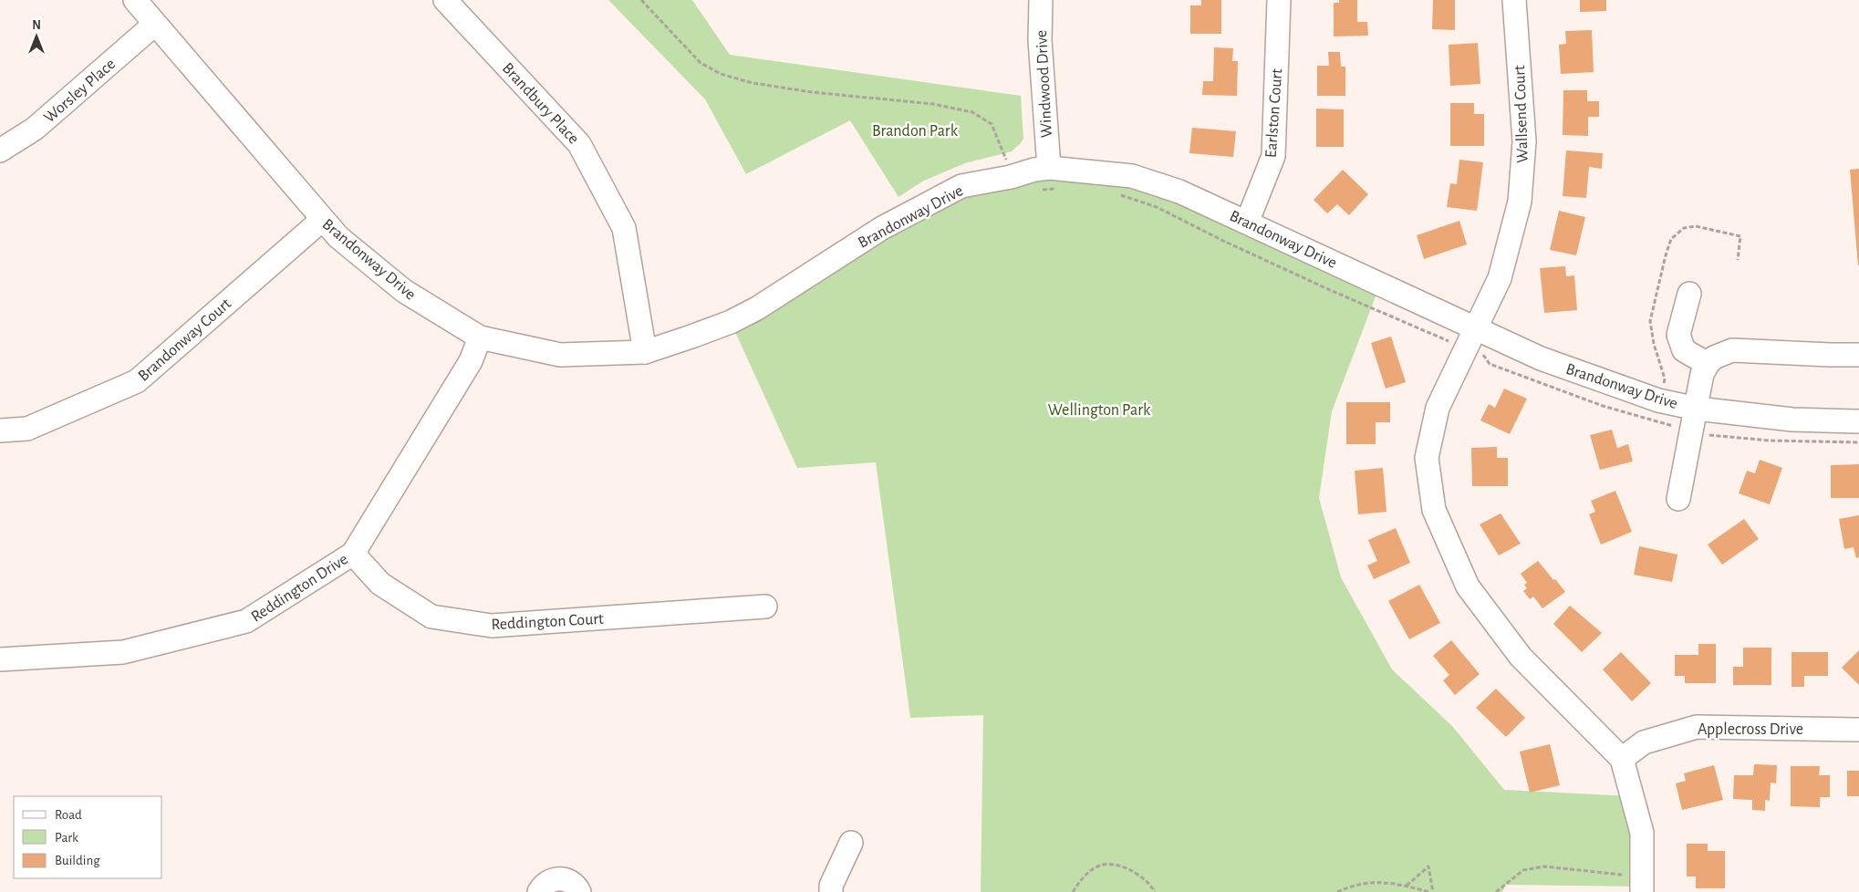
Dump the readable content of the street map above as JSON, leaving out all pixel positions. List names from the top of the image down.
{
  "streets": {
    "street": [
      "Windwood Drive",
      "Worsley Place",
      "Brandbury Place",
      "Earlston Court",
      "Wallsend Court",
      "Brandonway Drive",
      "Brandonway Court",
      "Reddington Drive",
      "Reddington Court",
      "Applecross Drive"
    ]
  },
  "crossings": [
    ["Windwood Drive", "Brandonway Drive"],
    ["Worsley Place", "Brandonway Drive"],
    ["Brandbury Place", "Brandonway Drive"],
    ["Earlston Court", "Brandonway Drive"],
    ["Wallsend Court", "Brandonway Drive"],
    ["Wallsend Court", "Applecross Drive"],
    ["Brandonway Drive", "Brandonway Court"],
    ["Brandonway Drive", "Reddington Drive"],
    ["Reddington Drive", "Reddington Court"]
  ],
  "parks": ["Brandon Park", "Wellington Park"],
  "legend": ["Road", "Park", "Building"],
  "north": "top"
}
